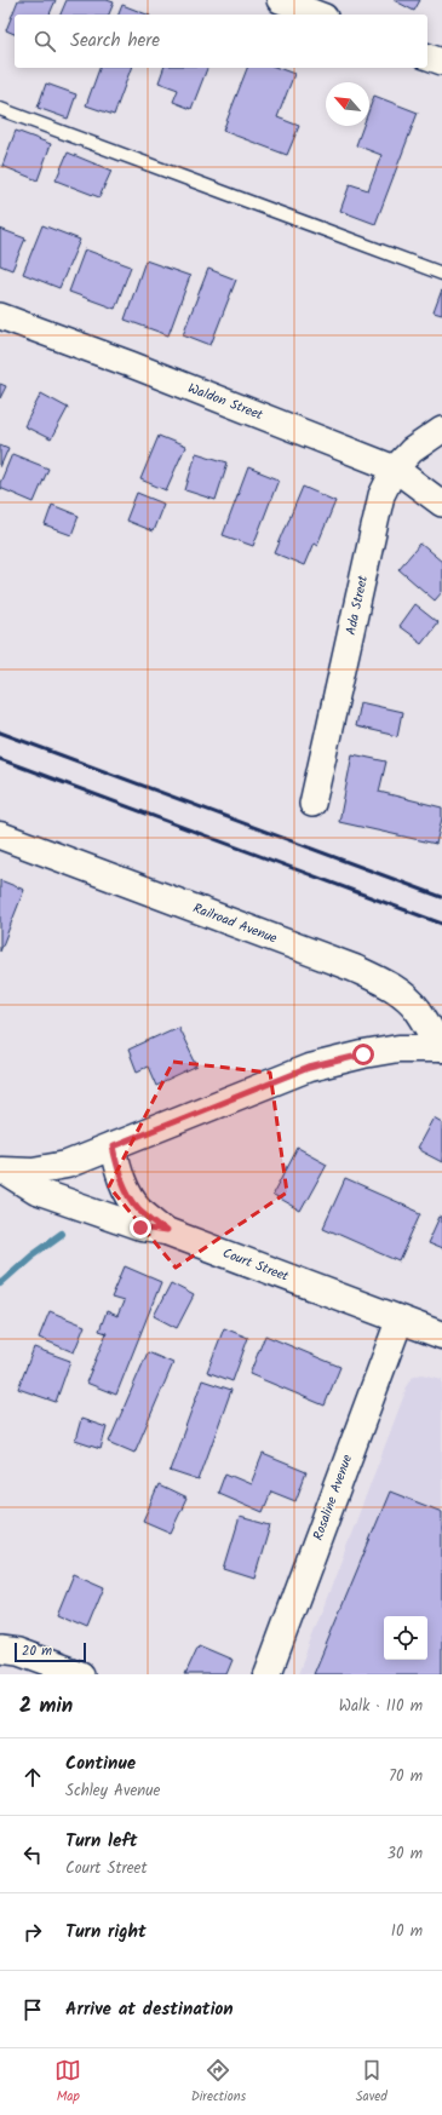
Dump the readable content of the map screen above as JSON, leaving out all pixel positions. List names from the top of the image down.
{
  "streets": {
    "street": [
      "Waldon Street",
      "Ada Street",
      "Railroad Avenue",
      "Court Street",
      "Rosaline Avenue"
    ]
  },
  "crossings": [
    ["Waldon Street", "Ada Street"],
    ["Court Street", "Rosaline Avenue"]
  ],
  "scale_bar": "20 m",
  "north": "top left",
  "page": {
    "search": "Search here",
    "scale": "20 m",
    "heading": ["2 min", "Walk · 110 m"],
    "list": [
      ["Continue", "Schley Avenue", "70 m"],
      ["Turn left", "Court Street", "30 m"],
      ["Turn right", "10 m"],
      "Arrive at destination"
    ],
    "nav": ["Map", "Directions", "Saved"]
  }
}
